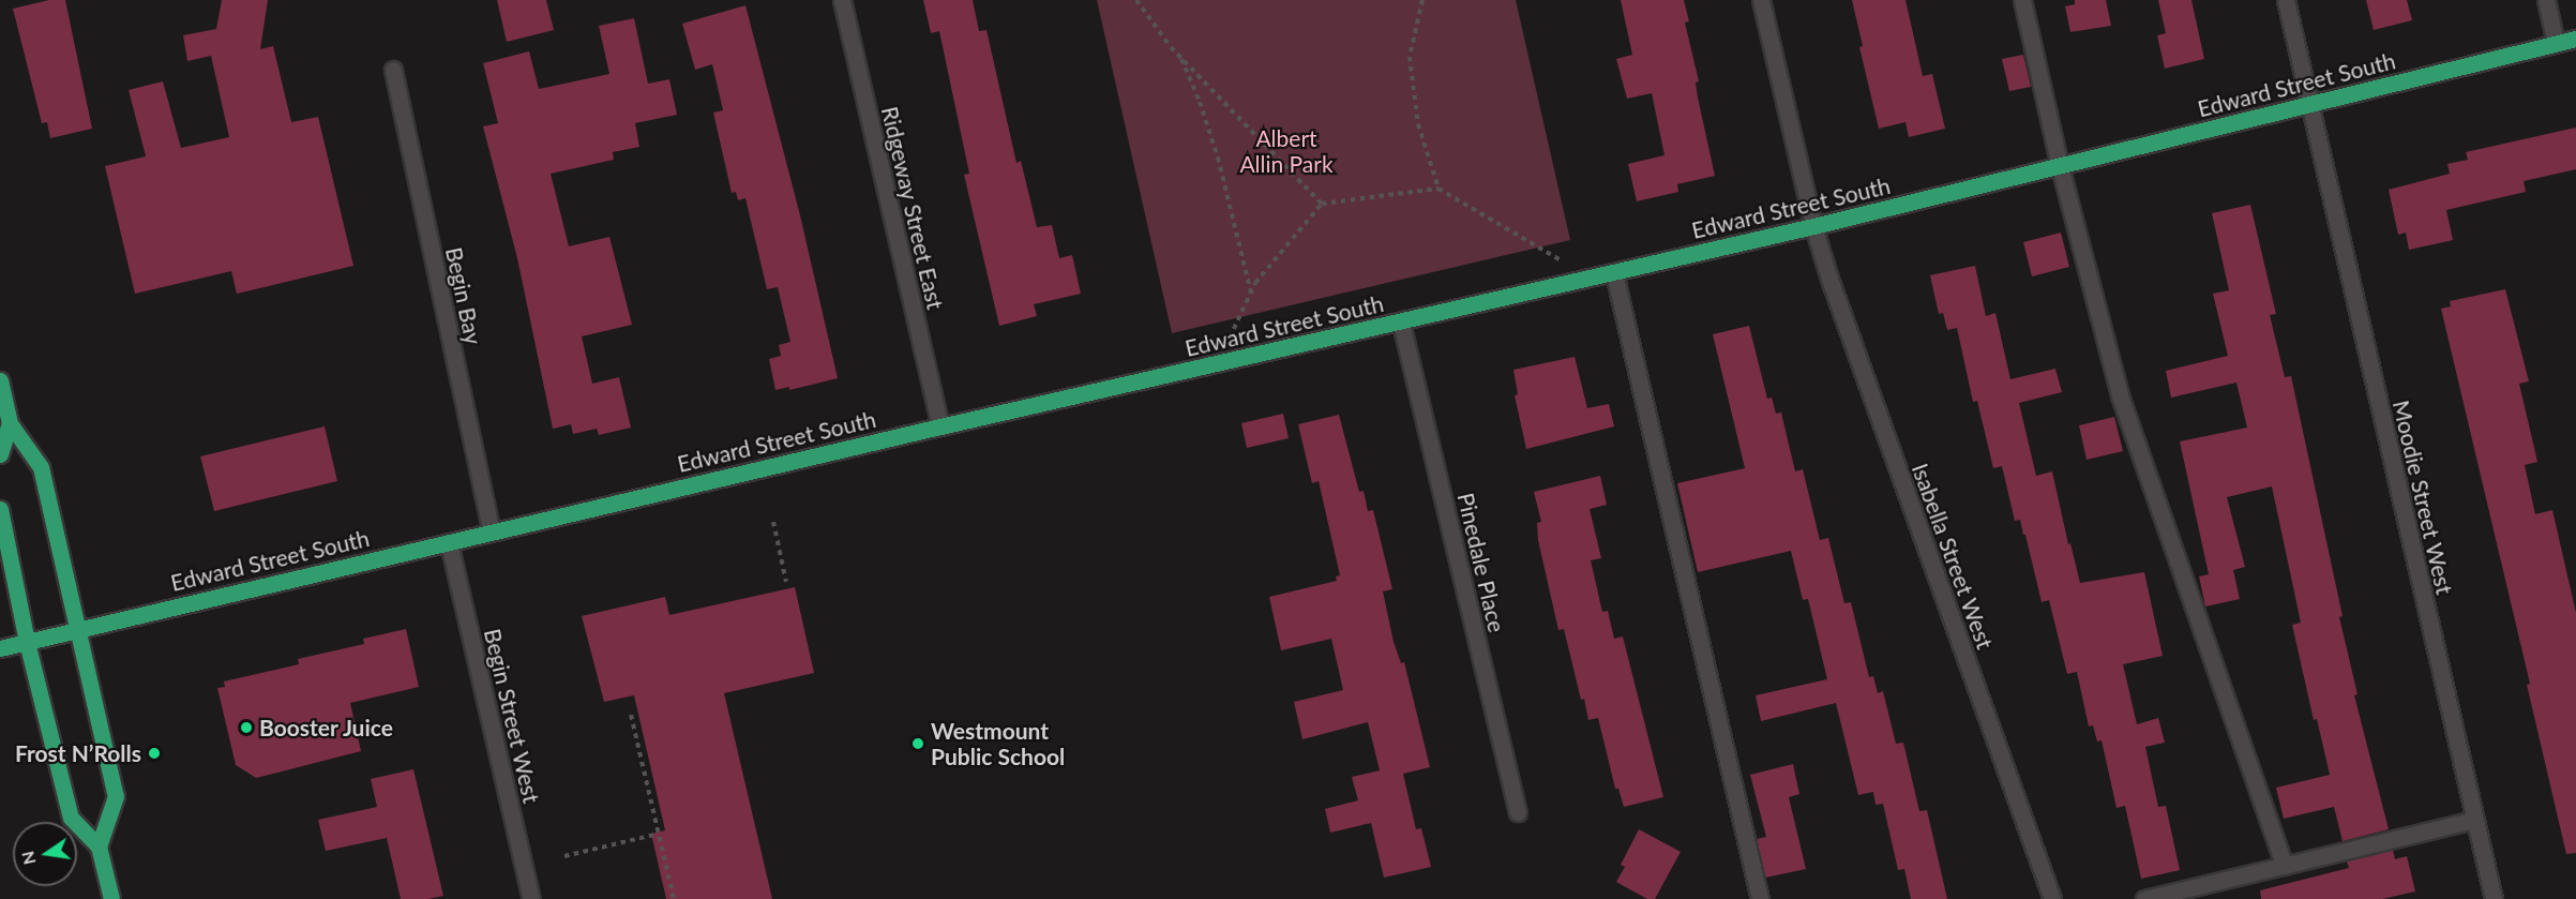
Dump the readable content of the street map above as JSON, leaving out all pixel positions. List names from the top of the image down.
{
  "streets": {
    "main road": ["Edward Street South"],
    "street": [
      "Ridgeway Street East",
      "Begin Bay",
      "Moodie Street West",
      "Isabella Street West",
      "Pinedale Place",
      "Begin Street West"
    ]
  },
  "crossings": [
    ["Edward Street South", "Ridgeway Street East"],
    ["Edward Street South", "Begin Bay"],
    ["Edward Street South", "Moodie Street West"],
    ["Edward Street South", "Isabella Street West"],
    ["Edward Street South", "Pinedale Place"],
    ["Edward Street South", "Begin Street West"]
  ],
  "parks": ["Albert Allin Park"],
  "places": ["Booster Juice", "Westmount Public School", "Frost N’Rolls"],
  "north": "left"
}
